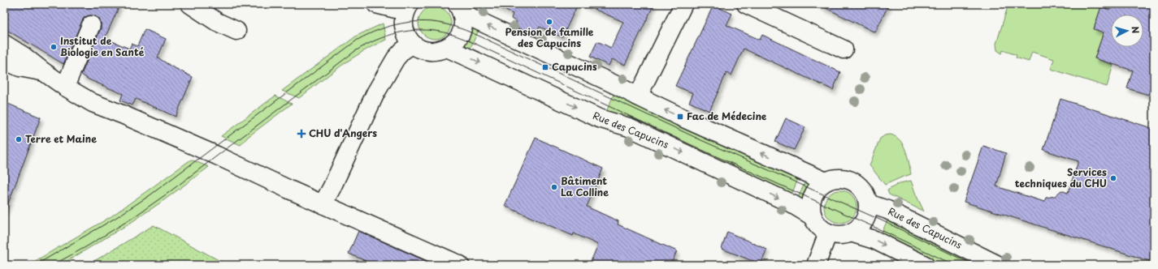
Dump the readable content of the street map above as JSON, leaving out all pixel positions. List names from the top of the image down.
{
  "streets": {
    "street": ["Rue des Capucins"]
  },
  "places": {
    "other": [
      "Pension de famille des Capucins",
      "Institut de Biologie en Santé",
      "Terre et Maine",
      "Services techniques du CHU",
      "Bâtiment La Colline"
    ],
    "transit": ["Capucins", "Fac de Médecine"],
    "health": ["CHU d'Angers"]
  },
  "north": "right"
}
